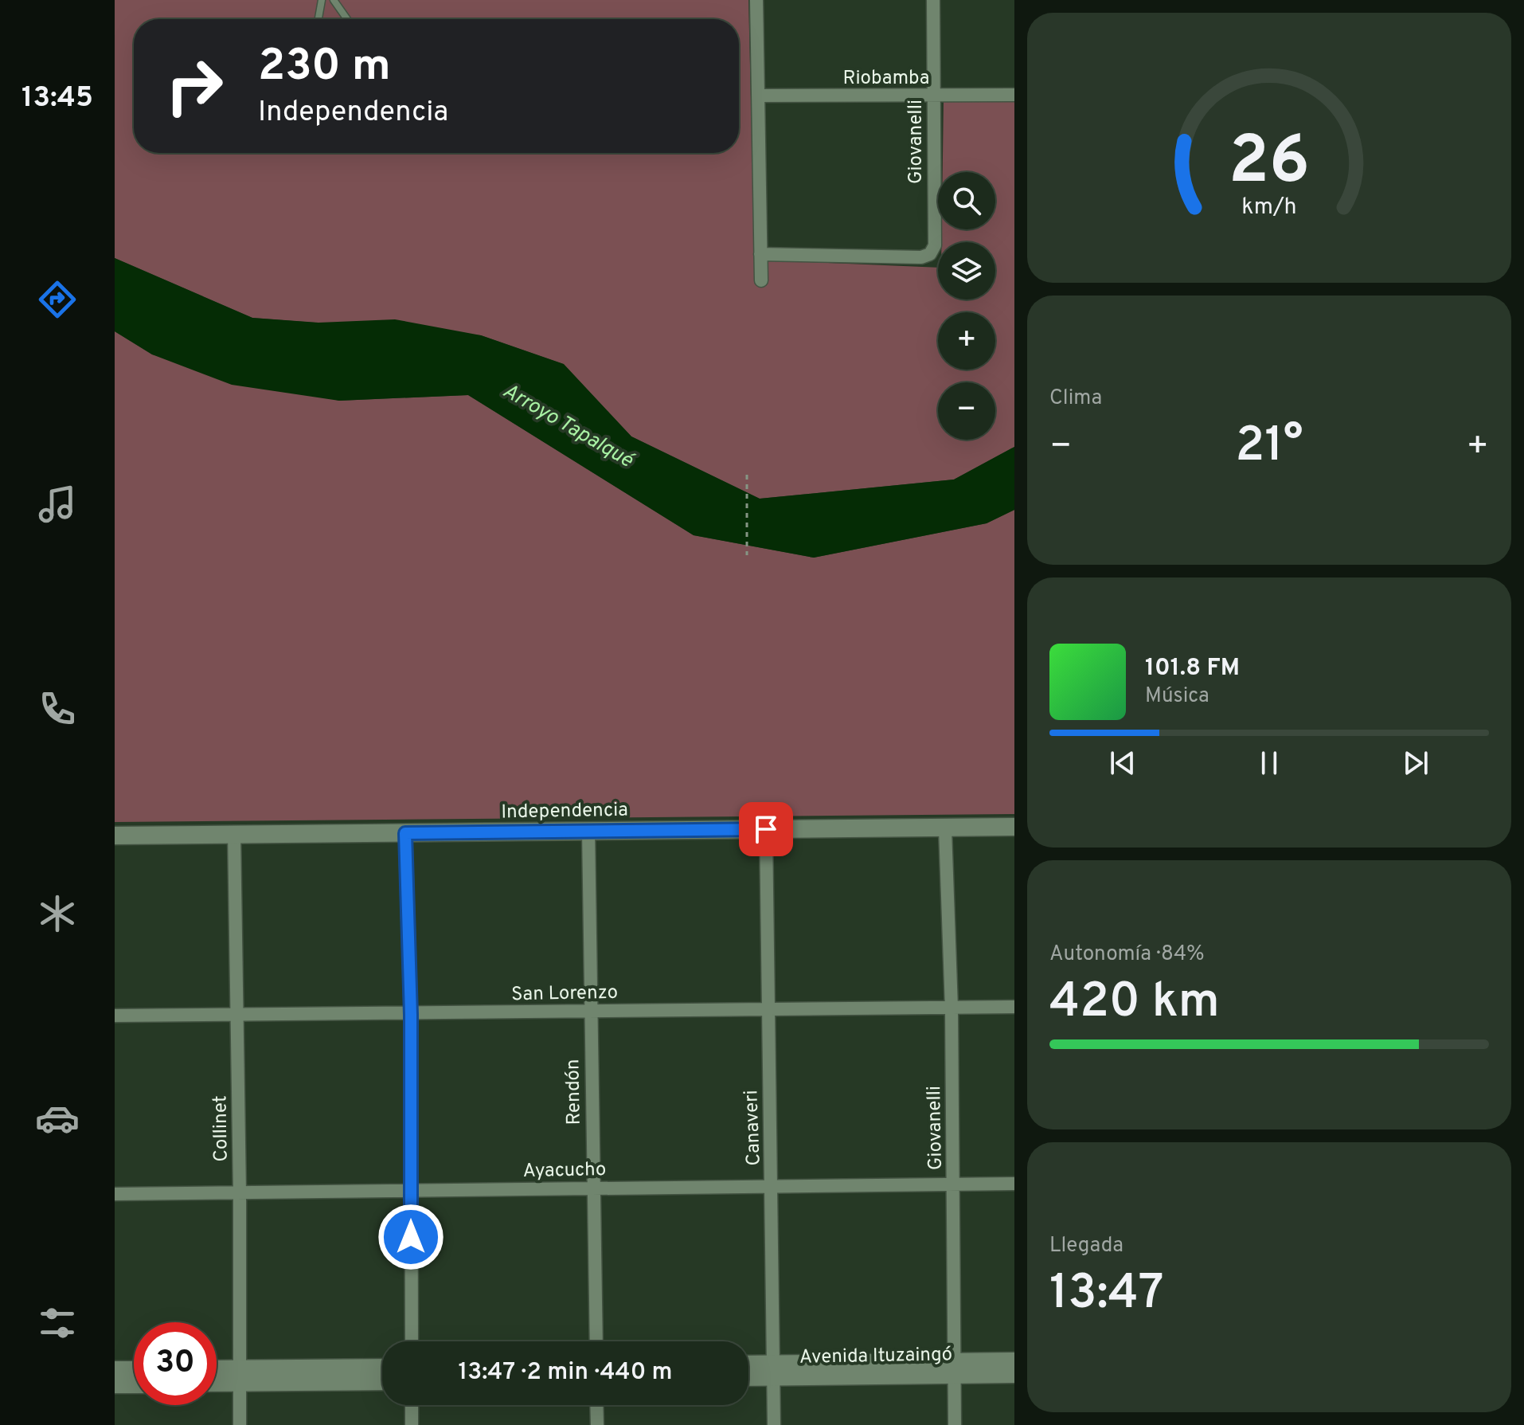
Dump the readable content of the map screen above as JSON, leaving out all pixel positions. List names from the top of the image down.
{
  "streets": {
    "street": [
      "Riobamba",
      "Giovanelli",
      "Independencia",
      "San Lorenzo",
      "Rendón",
      "Canaveri",
      "Collinet",
      "Ayacucho",
      "Avenida Ituzaingó"
    ]
  },
  "crossings": [
    ["Riobamba", "Giovanelli"],
    ["Giovanelli", "Independencia"],
    ["Giovanelli", "San Lorenzo"],
    ["Giovanelli", "Ayacucho"],
    ["Giovanelli", "Avenida Ituzaingó"],
    ["Independencia", "Rendón"],
    ["Independencia", "Canaveri"],
    ["Independencia", "Collinet"],
    ["San Lorenzo", "Rendón"],
    ["San Lorenzo", "Canaveri"],
    ["San Lorenzo", "Collinet"],
    ["Rendón", "Ayacucho"],
    ["Canaveri", "Ayacucho"],
    ["Canaveri", "Avenida Ituzaingó"],
    ["Collinet", "Ayacucho"]
  ],
  "water": ["Arroyo Tapalqué"],
  "page": {
    "tabs": "13:45",
    "turn": ["230 m", "Independencia"],
    "map_buttons": ["+", "−"],
    "tile": [
      "Clima",
      ["Autonomía · 84%", "420 km"],
      ["Llegada", "13:47"]
    ],
    "heat": ["−", "21°", "+"],
    "song": ["101.8 FM", "Música"],
    "limit": "30",
    "trip": "13:47 · 2 min · 440 m",
    "gauge": ["26", "km/h"]
  }
}
